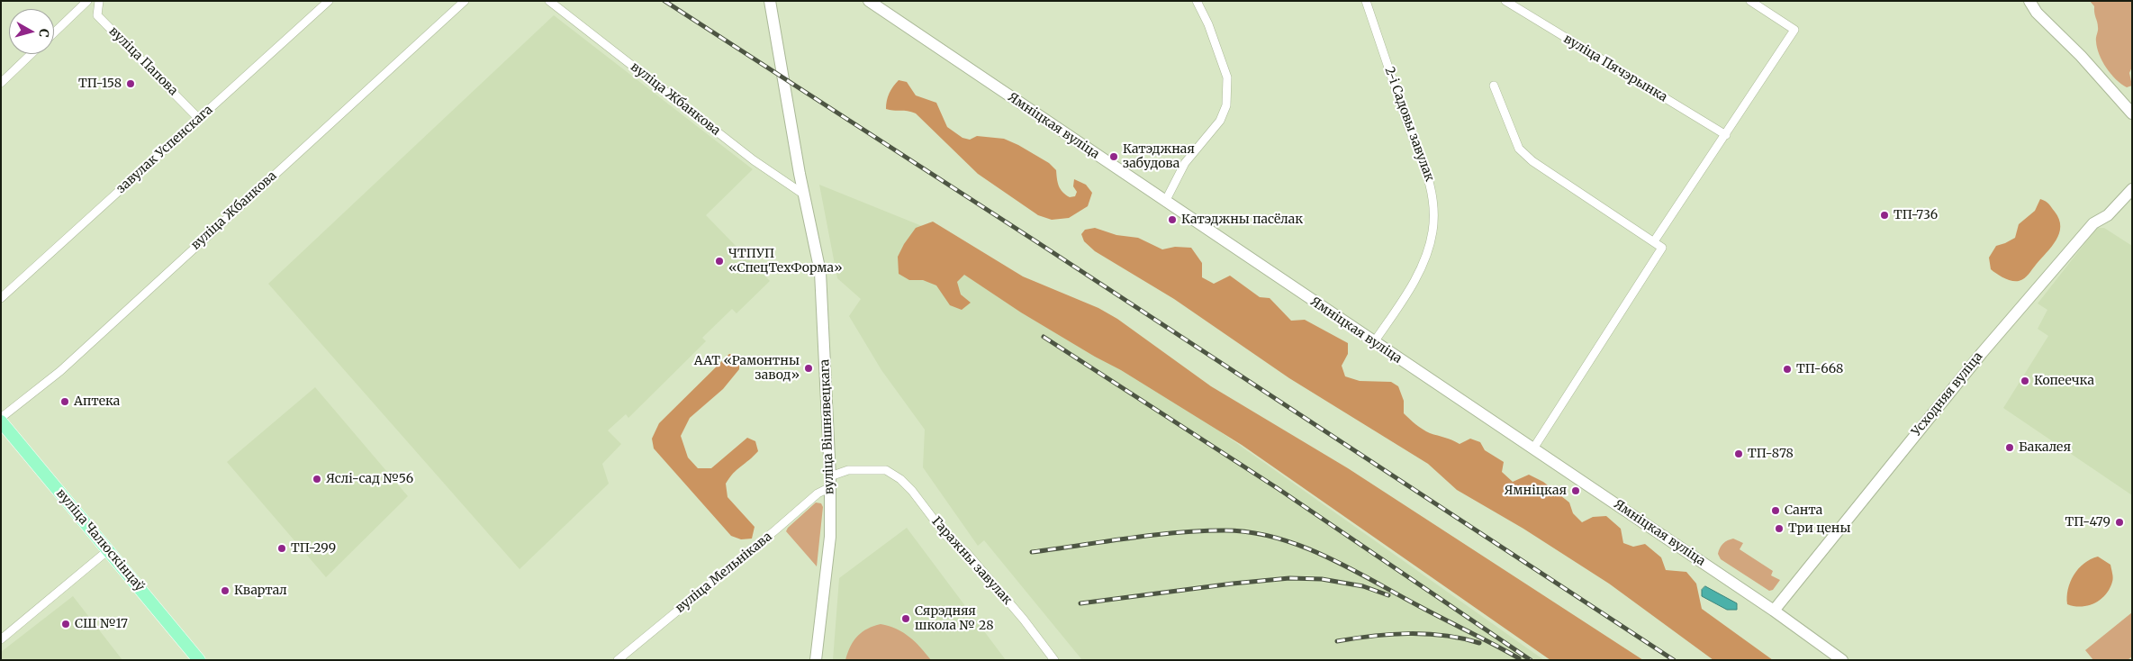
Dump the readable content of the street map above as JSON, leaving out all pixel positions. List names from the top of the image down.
{
  "streets": {
    "main road": [
      "Ямніцкая вуліца",
      "Усходняя вуліца",
      "вуліца Вішнявецкага",
      "вуліца Чалюскінцаў"
    ],
    "street": [
      "вуліца Папова",
      "вуліца Пячэрынка",
      "вуліца Жбанкова",
      "2-і Садовы завулак",
      "завулак Успенскага",
      "Гаражны завулак",
      "вуліца Мельнікава"
    ]
  },
  "crossings": [
    ["вуліца Папова", "завулак Успенскага"],
    ["вуліца Жбанкова", "вуліца Вішнявецкага"],
    ["2-і Садовы завулак", "Ямніцкая вуліца"],
    ["Ямніцкая вуліца", "Усходняя вуліца"],
    ["вуліца Вішнявецкага", "Гаражны завулак"],
    ["вуліца Вішнявецкага", "вуліца Мельнікава"],
    ["Гаражны завулак", "вуліца Мельнікава"]
  ],
  "places": [
    "ТП-158",
    "Катэджная забудова",
    "ТП-736",
    "Катэджны пасёлак",
    "ЧТПУП «СпецТехФорма»",
    "ААТ «Рамонтны завод»",
    "ТП-668",
    "Копеечка",
    "Аптека",
    "Бакалея",
    "ТП-878",
    "Яслі-сад №56",
    "Ямніцкая",
    "Санта",
    "ТП-479",
    "Три цены",
    "ТП-299",
    "Квартал",
    "Сярэдняя школа № 28",
    "СШ №17"
  ],
  "north": "right"
}
